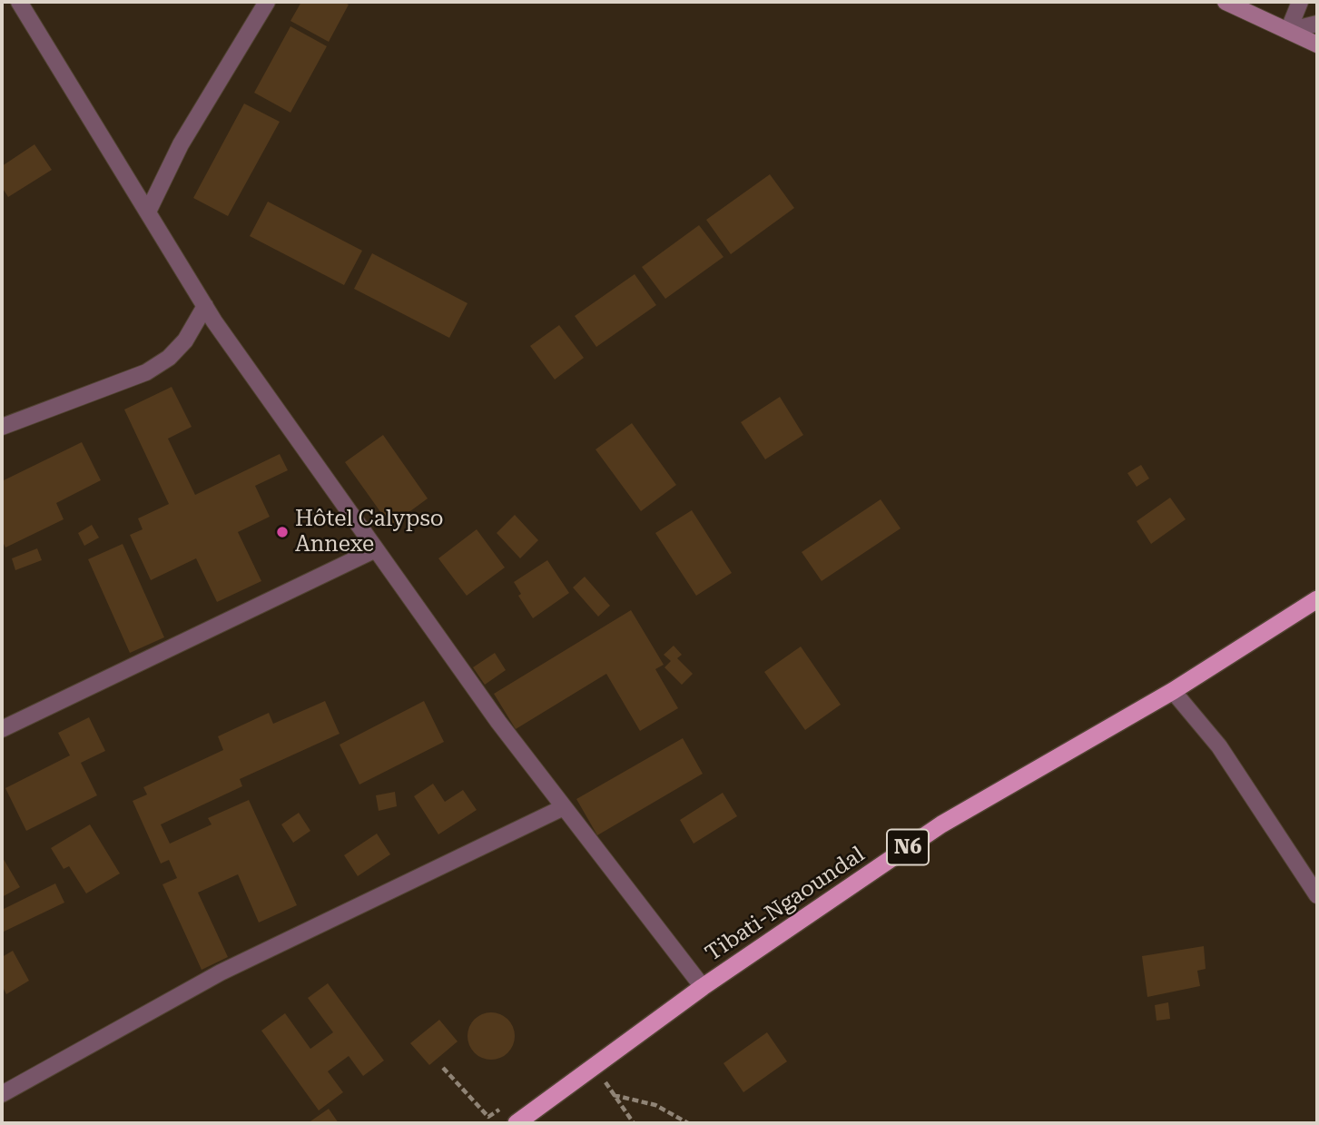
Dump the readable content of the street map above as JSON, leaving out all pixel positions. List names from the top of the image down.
{
  "streets": {
    "highway": ["N6", "Tibati-Ngaoundal"]
  },
  "places": ["Hôtel Calypso Annexe"]
}
